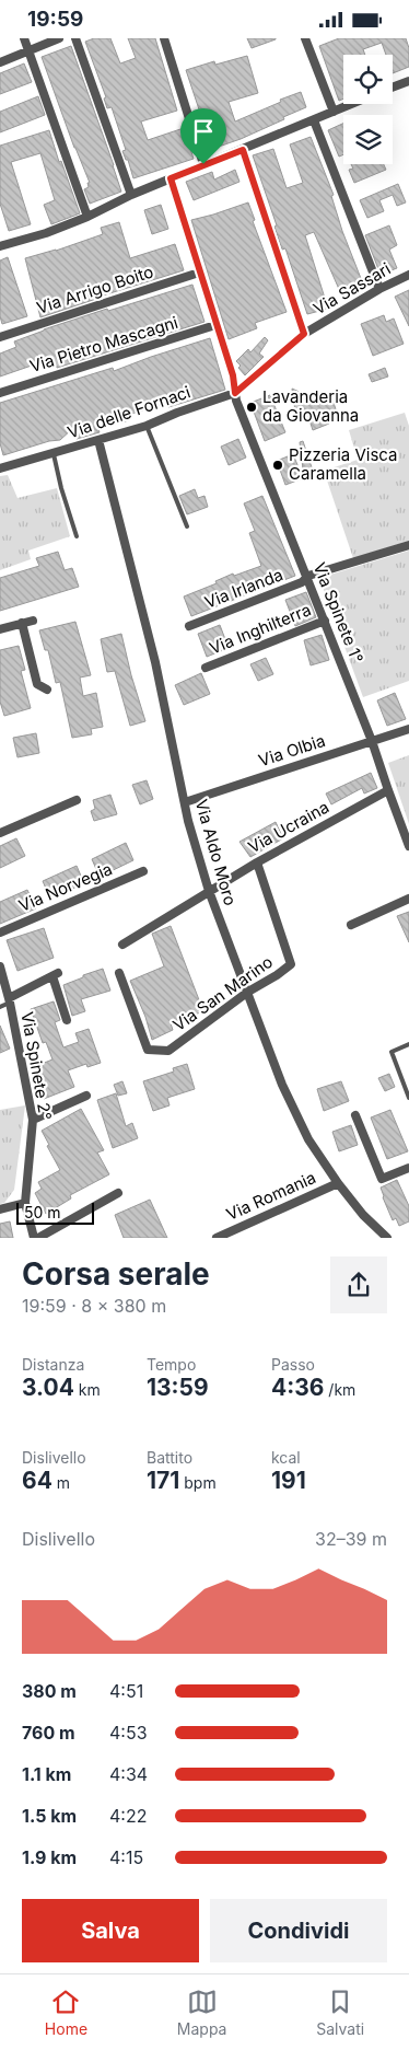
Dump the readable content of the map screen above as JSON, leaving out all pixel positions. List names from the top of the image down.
{
  "streets": {
    "street": [
      "Via Sassari",
      "Via Arrigo Boito",
      "Via Pietro Mascagni",
      "Via delle Fornaci",
      "Via Irlanda",
      "Via Spinete 1°",
      "Via Inghilterra",
      "Via Olbia",
      "Via Ucraina",
      "Via Aldo Moro",
      "Via Norvegia",
      "Via San Marino",
      "Via Spinete 2°",
      "Via Romania"
    ]
  },
  "crossings": [
    ["Via Sassari", "Via delle Fornaci"],
    ["Via Sassari", "Via Spinete 1°"],
    ["Via Arrigo Boito", "Via Spinete 1°"],
    ["Via Pietro Mascagni", "Via Spinete 1°"],
    ["Via delle Fornaci", "Via Spinete 1°"],
    ["Via delle Fornaci", "Via Aldo Moro"],
    ["Via Irlanda", "Via Spinete 1°"],
    ["Via Spinete 1°", "Via Inghilterra"],
    ["Via Spinete 1°", "Via Olbia"],
    ["Via Spinete 1°", "Via Ucraina"],
    ["Via Olbia", "Via Aldo Moro"],
    ["Via Ucraina", "Via Aldo Moro"],
    ["Via Ucraina", "Via San Marino"],
    ["Via Aldo Moro", "Via San Marino"],
    ["Via Aldo Moro", "Via Romania"]
  ],
  "places": ["Lavanderia da Giovanna", "Pizzeria Visca Caramella"],
  "scale_bar": "50 m",
  "page": {
    "status": "19:59",
    "scale": "50 m",
    "heading": ["Corsa serale", "19:59 · 8 × 380 m"],
    "stats": [
      ["Distanza", "3.04 km"],
      ["Tempo", "13:59"],
      ["Passo", "4:36 /km"],
      ["Dislivello", "64 m"],
      ["Battito", "171 bpm"],
      ["kcal", "191"]
    ],
    "chart": ["Dislivello", "32–39 m"],
    "list": [
      {
        "name": "380 m",
        "note": "4:51"
      },
      {
        "name": "760 m",
        "note": "4:53"
      },
      {
        "name": "1.1 km",
        "note": "4:34"
      },
      {
        "name": "1.5 km",
        "note": "4:22"
      },
      {
        "name": "1.9 km",
        "note": "4:15"
      }
    ],
    "buttons": ["Salva", "Condividi"],
    "tabs": ["Home", "Mappa", "Salvati"]
  }
}
